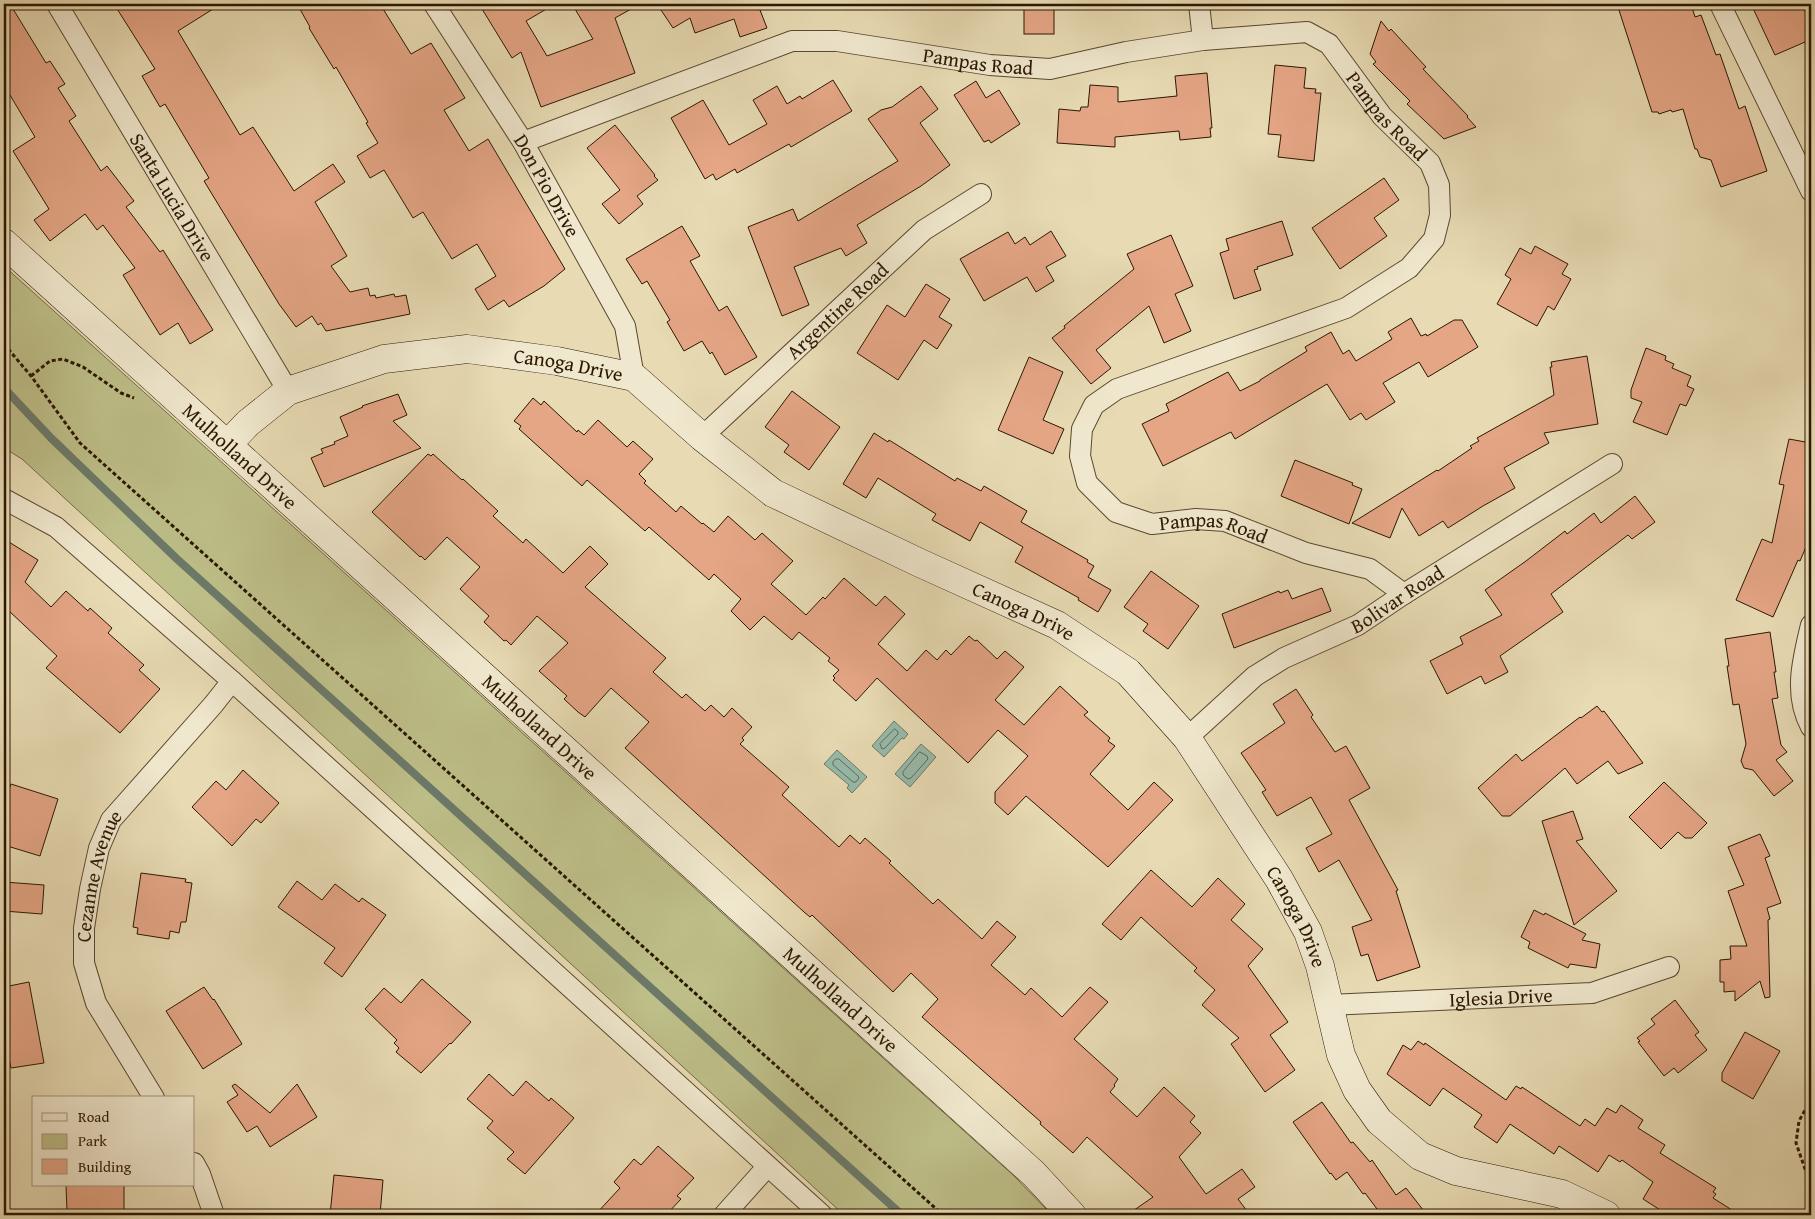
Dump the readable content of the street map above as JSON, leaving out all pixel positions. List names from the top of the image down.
{
  "streets": {
    "street": [
      "Pampas Road",
      "Don Pio Drive",
      "Santa Lucia Drive",
      "Argentine Road",
      "Canoga Drive",
      "Mulholland Drive",
      "Bolivar Road",
      "Cezanne Avenue",
      "Iglesia Drive"
    ]
  },
  "crossings": [
    ["Pampas Road", "Don Pio Drive"],
    ["Pampas Road", "Bolivar Road"],
    ["Don Pio Drive", "Canoga Drive"],
    ["Santa Lucia Drive", "Canoga Drive"],
    ["Argentine Road", "Canoga Drive"],
    ["Canoga Drive", "Mulholland Drive"],
    ["Canoga Drive", "Bolivar Road"],
    ["Canoga Drive", "Iglesia Drive"]
  ],
  "legend": ["Road", "Park", "Building"]
}
